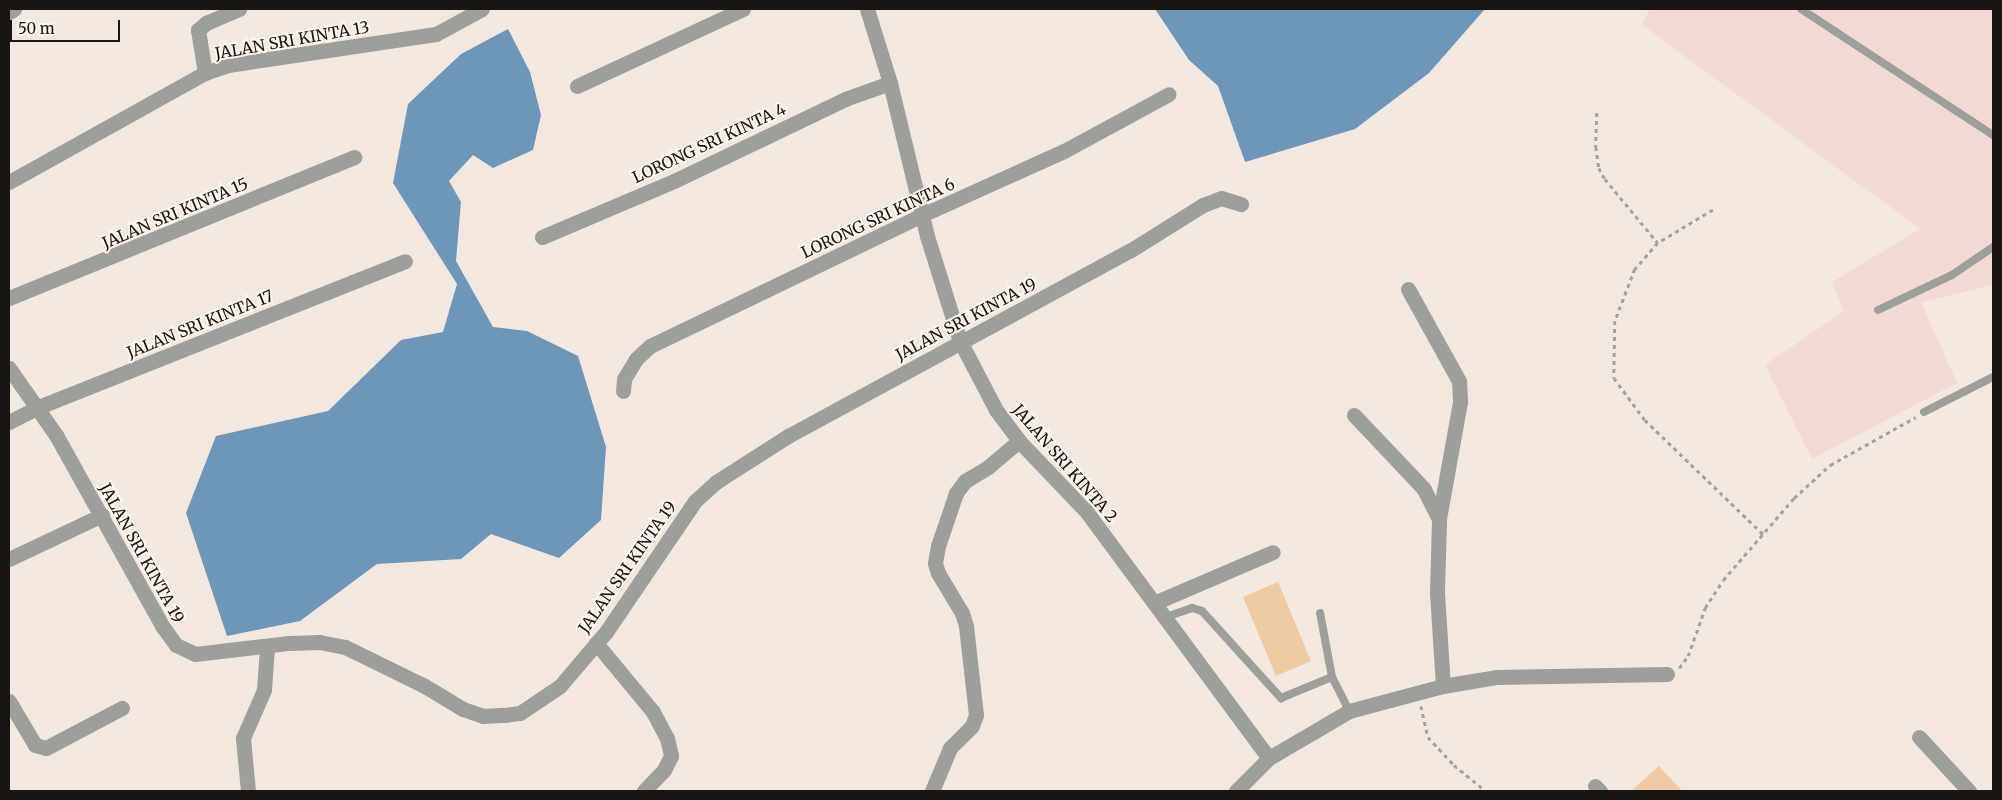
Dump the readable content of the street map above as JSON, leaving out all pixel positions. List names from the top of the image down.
{
  "streets": {
    "street": [
      "JALAN SRI KINTA 13",
      "LORONG SRI KINTA 4",
      "JALAN SRI KINTA 15",
      "LORONG SRI KINTA 6",
      "JALAN SRI KINTA 19",
      "JALAN SRI KINTA 17",
      "JALAN SRI KINTA 2"
    ]
  },
  "crossings": [
    ["LORONG SRI KINTA 4", "JALAN SRI KINTA 2"],
    ["LORONG SRI KINTA 6", "JALAN SRI KINTA 2"],
    ["JALAN SRI KINTA 19", "JALAN SRI KINTA 17"],
    ["JALAN SRI KINTA 19", "JALAN SRI KINTA 2"]
  ],
  "scale_bar": "50 m"
}
